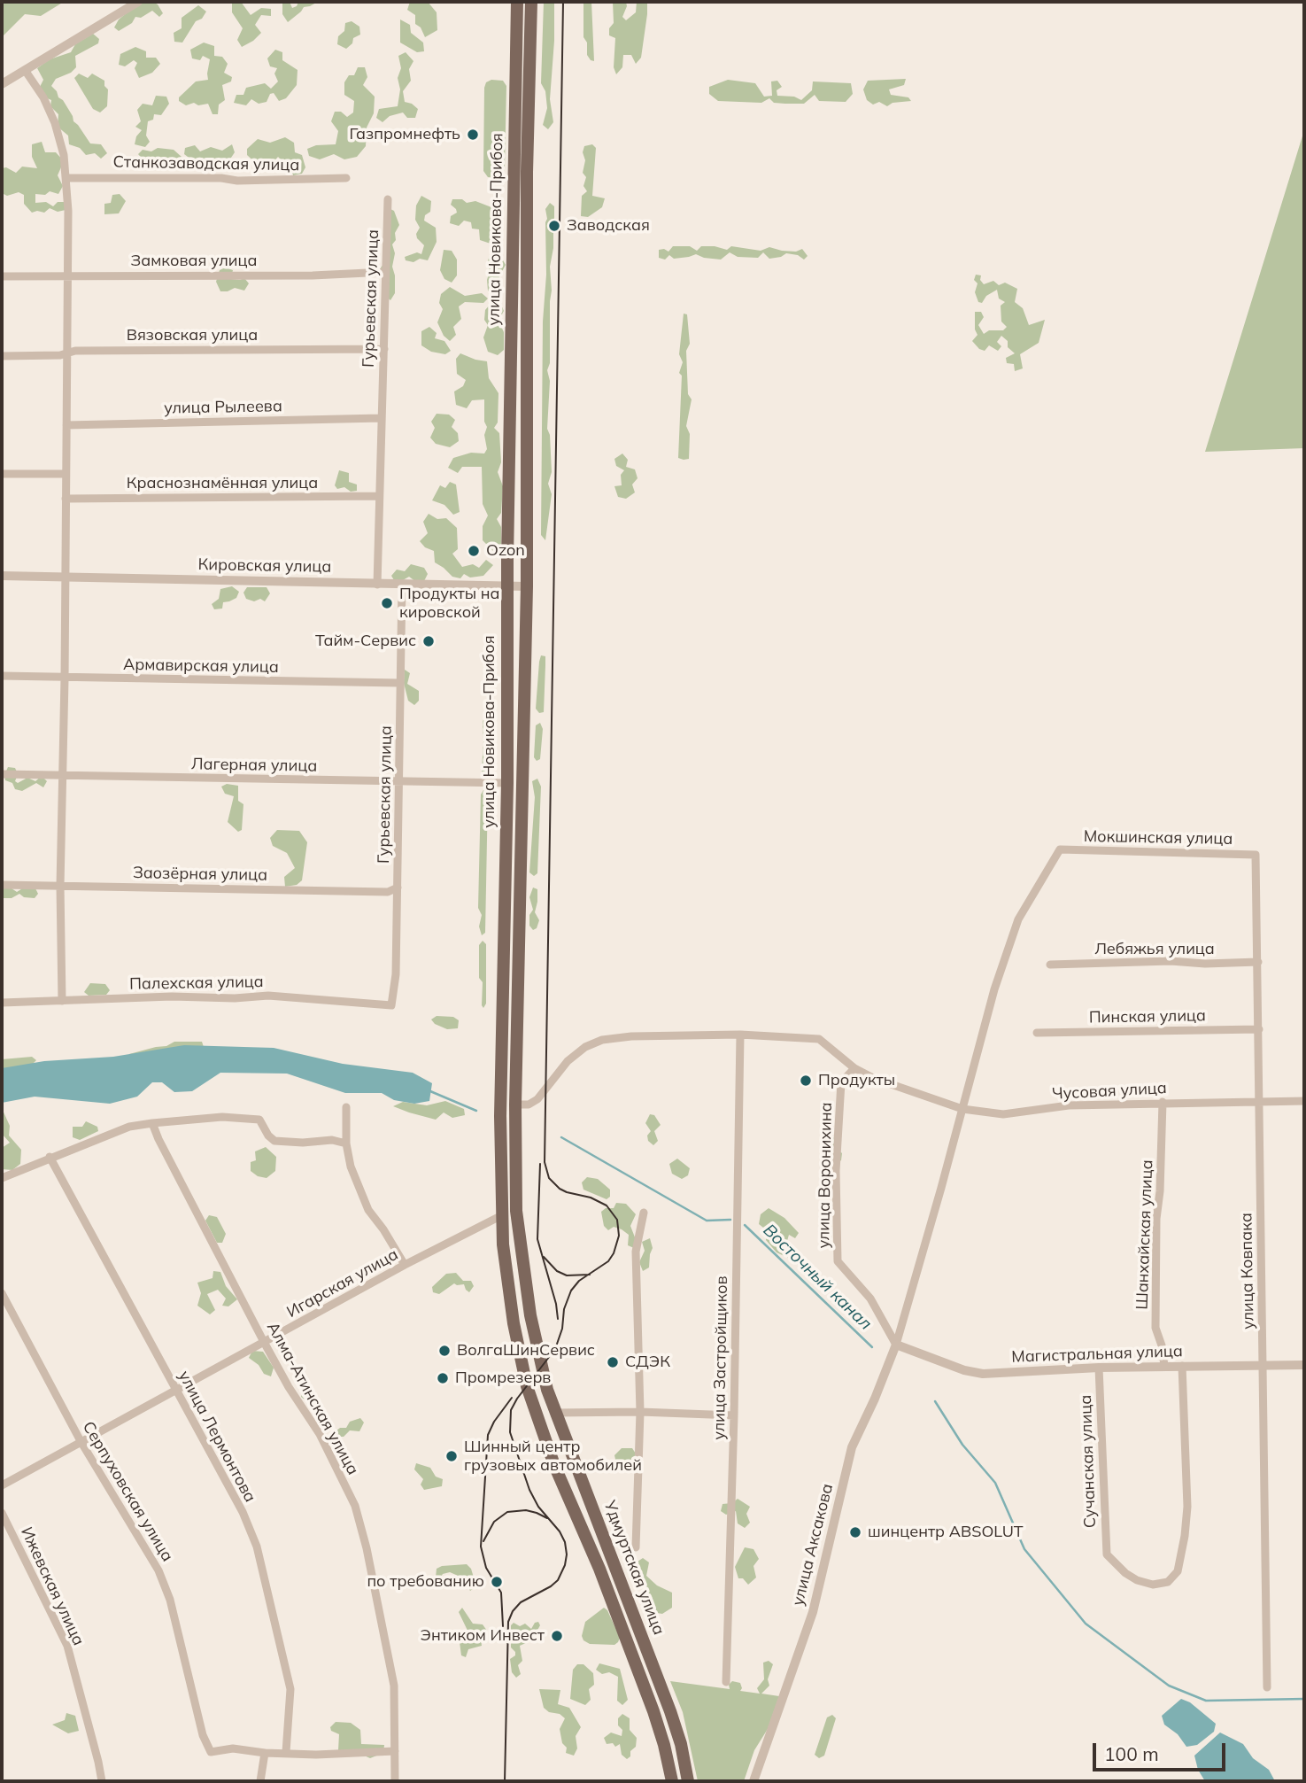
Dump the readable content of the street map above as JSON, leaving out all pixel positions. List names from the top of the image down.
{
  "streets": {
    "main road": ["улица Новикова-Прибоя", "Удмуртская улица"],
    "street": [
      "Станкозаводская улица",
      "Замковая улица",
      "Гурьевская улица",
      "Вязовская улица",
      "улица Рылеева",
      "Краснознамённая улица",
      "Кировская улица",
      "Армавирская улица",
      "Лагерная улица",
      "Мокшинская улица",
      "Заозёрная улица",
      "Лебяжья улица",
      "Палехская улица",
      "Пинская улица",
      "Чусовая улица",
      "улица Воронихина",
      "Шанхайская улица",
      "улица Ковпака",
      "Игарская улица",
      "Магистральная улица",
      "улица Застройщиков",
      "Алма-Атинская улица",
      "улица Лермонтова",
      "Сучанская улица",
      "Серпуховская улица",
      "улица Аксакова",
      "Ижевская улица"
    ]
  },
  "crossings": [
    ["улица Новикова-Прибоя", "Кировская улица"],
    ["улица Новикова-Прибоя", "Лагерная улица"],
    ["улица Новикова-Прибоя", "Чусовая улица"],
    ["улица Новикова-Прибоя", "Игарская улица"],
    ["улица Новикова-Прибоя", "Удмуртская улица"],
    ["Замковая улица", "Гурьевская улица"],
    ["Гурьевская улица", "Вязовская улица"],
    ["Гурьевская улица", "улица Рылеева"],
    ["Гурьевская улица", "Краснознамённая улица"],
    ["Гурьевская улица", "Кировская улица"],
    ["Гурьевская улица", "Армавирская улица"],
    ["Гурьевская улица", "Лагерная улица"],
    ["Гурьевская улица", "Заозёрная улица"],
    ["Гурьевская улица", "Палехская улица"],
    ["Мокшинская улица", "Чусовая улица"],
    ["Мокшинская улица", "улица Ковпака"],
    ["Лебяжья улица", "улица Ковпака"],
    ["Пинская улица", "улица Ковпака"],
    ["Чусовая улица", "улица Воронихина"],
    ["Чусовая улица", "Шанхайская улица"],
    ["Чусовая улица", "улица Ковпака"],
    ["Чусовая улица", "улица Застройщиков"],
    ["улица Воронихина", "Магистральная улица"],
    ["улица Воронихина", "улица Аксакова"],
    ["Шанхайская улица", "Магистральная улица"],
    ["улица Ковпака", "Магистральная улица"],
    ["Игарская улица", "Алма-Атинская улица"],
    ["Игарская улица", "улица Лермонтова"],
    ["Игарская улица", "Серпуховская улица"],
    ["Магистральная улица", "Сучанская улица"],
    ["Магистральная улица", "улица Аксакова"]
  ],
  "water": ["Восточный канал"],
  "places": [
    "Газпромнефть",
    "Заводская",
    "Ozon",
    "Продукты на кировской",
    "Тайм-Сервис",
    "Продукты",
    "ВолгаШинСервис",
    "СДЭК",
    "Промрезерв",
    "Шинный центр грузовых автомобилей",
    "шинцентр ABSOLUT",
    "по требованию",
    "Энтиком Инвест"
  ],
  "scale_bar": "100 m"
}
